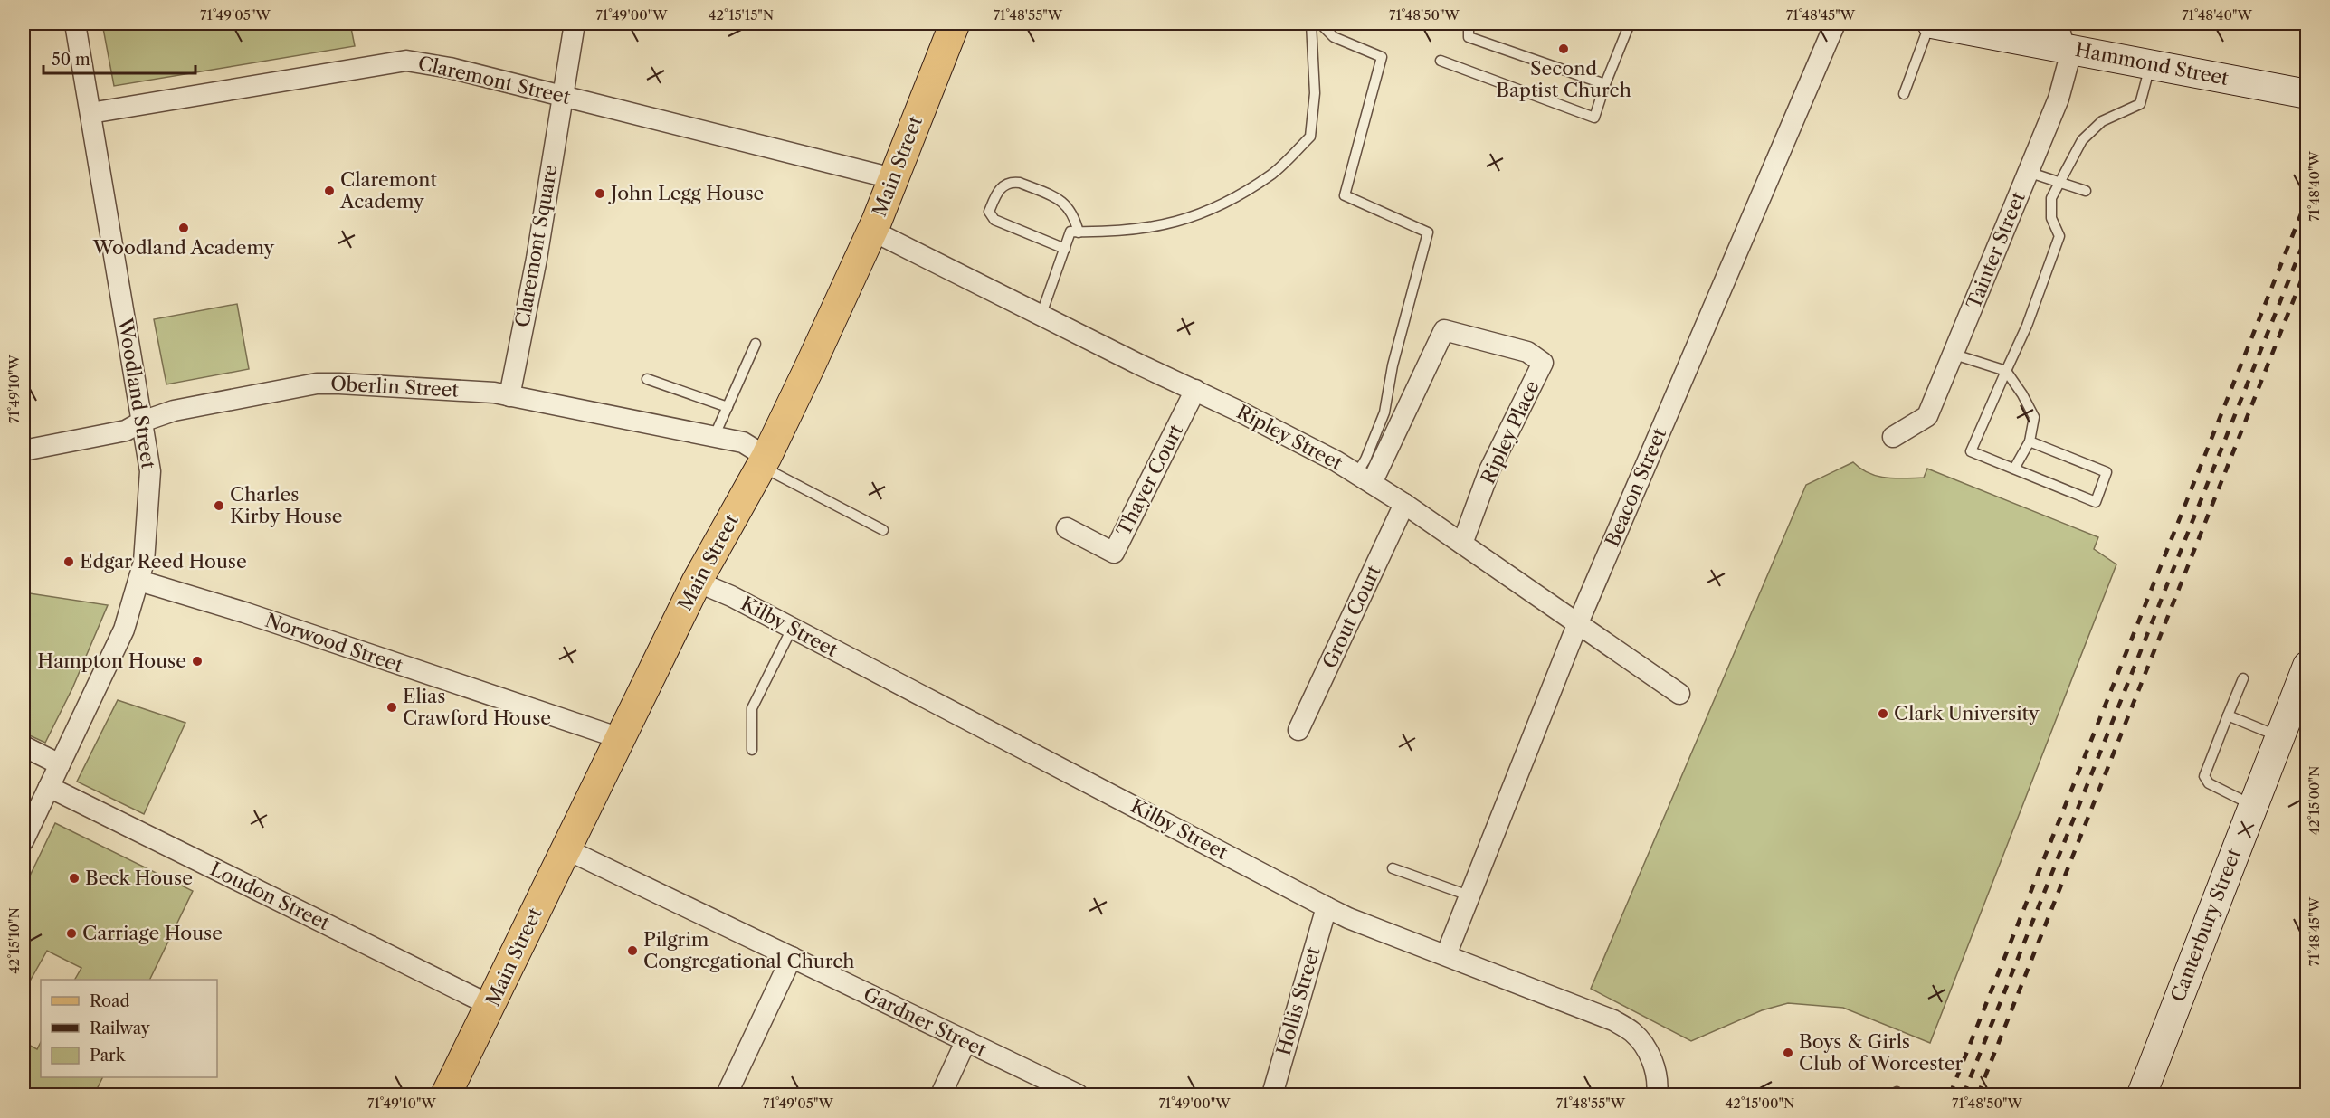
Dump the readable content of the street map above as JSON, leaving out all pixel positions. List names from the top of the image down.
{
  "streets": {
    "main road": ["Main Street"],
    "street": [
      "Hammond Street",
      "Claremont Street",
      "Claremont Square",
      "Tainter Street",
      "Oberlin Street",
      "Woodland Street",
      "Ripley Place",
      "Ripley Street",
      "Thayer Court",
      "Beacon Street",
      "Grout Court",
      "Kilby Street",
      "Norwood Street",
      "Loudon Street",
      "Canterbury Street",
      "Hollis Street",
      "Gardner Street"
    ]
  },
  "crossings": [
    ["Hammond Street", "Tainter Street"],
    ["Claremont Street", "Main Street"],
    ["Claremont Street", "Claremont Square"],
    ["Claremont Street", "Woodland Street"],
    ["Main Street", "Oberlin Street"],
    ["Main Street", "Ripley Street"],
    ["Main Street", "Kilby Street"],
    ["Main Street", "Norwood Street"],
    ["Main Street", "Loudon Street"],
    ["Main Street", "Gardner Street"],
    ["Claremont Square", "Oberlin Street"],
    ["Oberlin Street", "Woodland Street"],
    ["Woodland Street", "Norwood Street"],
    ["Woodland Street", "Loudon Street"],
    ["Ripley Place", "Ripley Street"],
    ["Ripley Street", "Thayer Court"],
    ["Ripley Street", "Beacon Street"],
    ["Ripley Street", "Grout Court"],
    ["Beacon Street", "Kilby Street"],
    ["Kilby Street", "Hollis Street"]
  ],
  "places": [
    "Second Baptist Church",
    "Claremont Academy",
    "John Legg House",
    "Woodland Academy",
    "Charles Kirby House",
    "Edgar Reed House",
    "Hampton House",
    "Elias Crawford House",
    "Clark University",
    "Beck House",
    "Carriage House",
    "Pilgrim Congregational Church",
    "Boys & Girls Club of Worcester"
  ],
  "legend": ["Road", "Railway", "Park"],
  "scale_bar": "50 m",
  "coordinates": [
    "71°49'05\"W",
    "71°49'00\"W",
    "42°15'15\"N",
    "71°48'55\"W",
    "71°48'50\"W",
    "71°48'45\"W",
    "71°48'40\"W",
    "71°49'10\"W",
    "42°15'00\"N",
    "42°15'10\"N"
  ]
}
